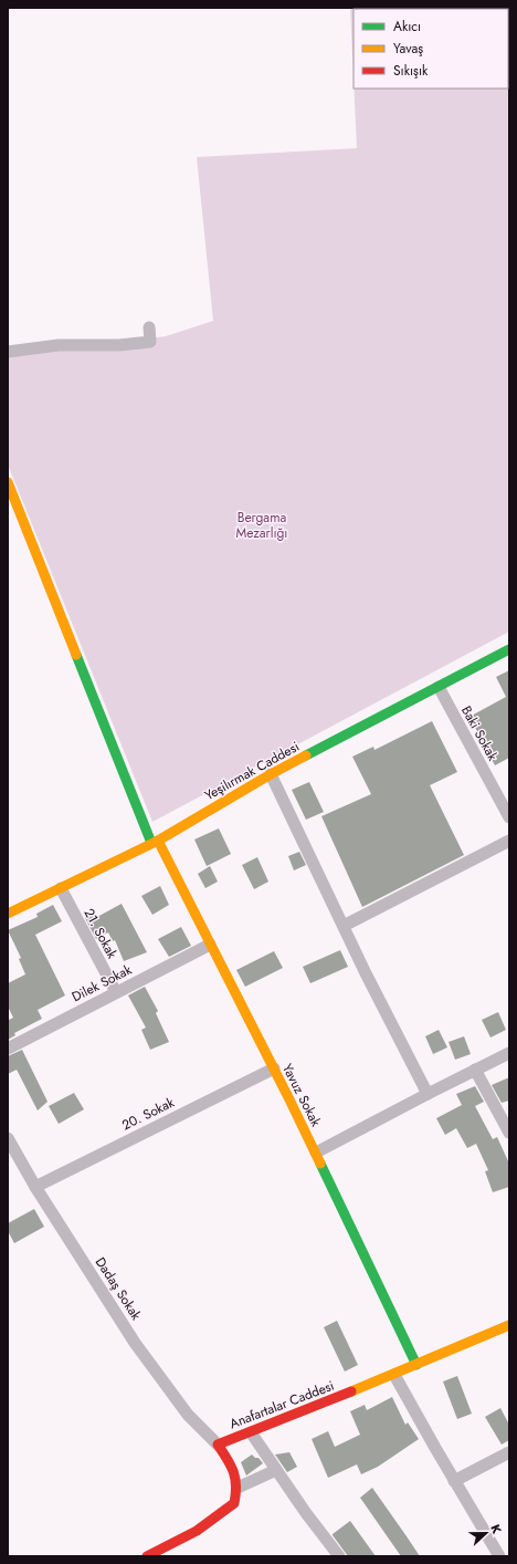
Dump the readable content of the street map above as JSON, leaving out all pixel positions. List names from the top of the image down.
{
  "streets": {
    "street": [
      "Baki Sokak",
      "Yeşilırmak Caddesi",
      "21. Sokak",
      "Dilek Sokak",
      "Yavuz Sokak",
      "20. Sokak",
      "Dadaş Sokak",
      "Anafartalar Caddesi"
    ]
  },
  "crossings": [
    ["Baki Sokak", "Yeşilırmak Caddesi"],
    ["Yeşilırmak Caddesi", "21. Sokak"],
    ["Yeşilırmak Caddesi", "Yavuz Sokak"],
    ["21. Sokak", "Dilek Sokak"],
    ["Dilek Sokak", "Yavuz Sokak"],
    ["Yavuz Sokak", "20. Sokak"],
    ["Yavuz Sokak", "Anafartalar Caddesi"],
    ["20. Sokak", "Dadaş Sokak"],
    ["Dadaş Sokak", "Anafartalar Caddesi"]
  ],
  "parks": ["Bergama Mezarlığı"],
  "legend": ["Akıcı", "Yavaş", "Sıkışık"],
  "north": "right"
}
